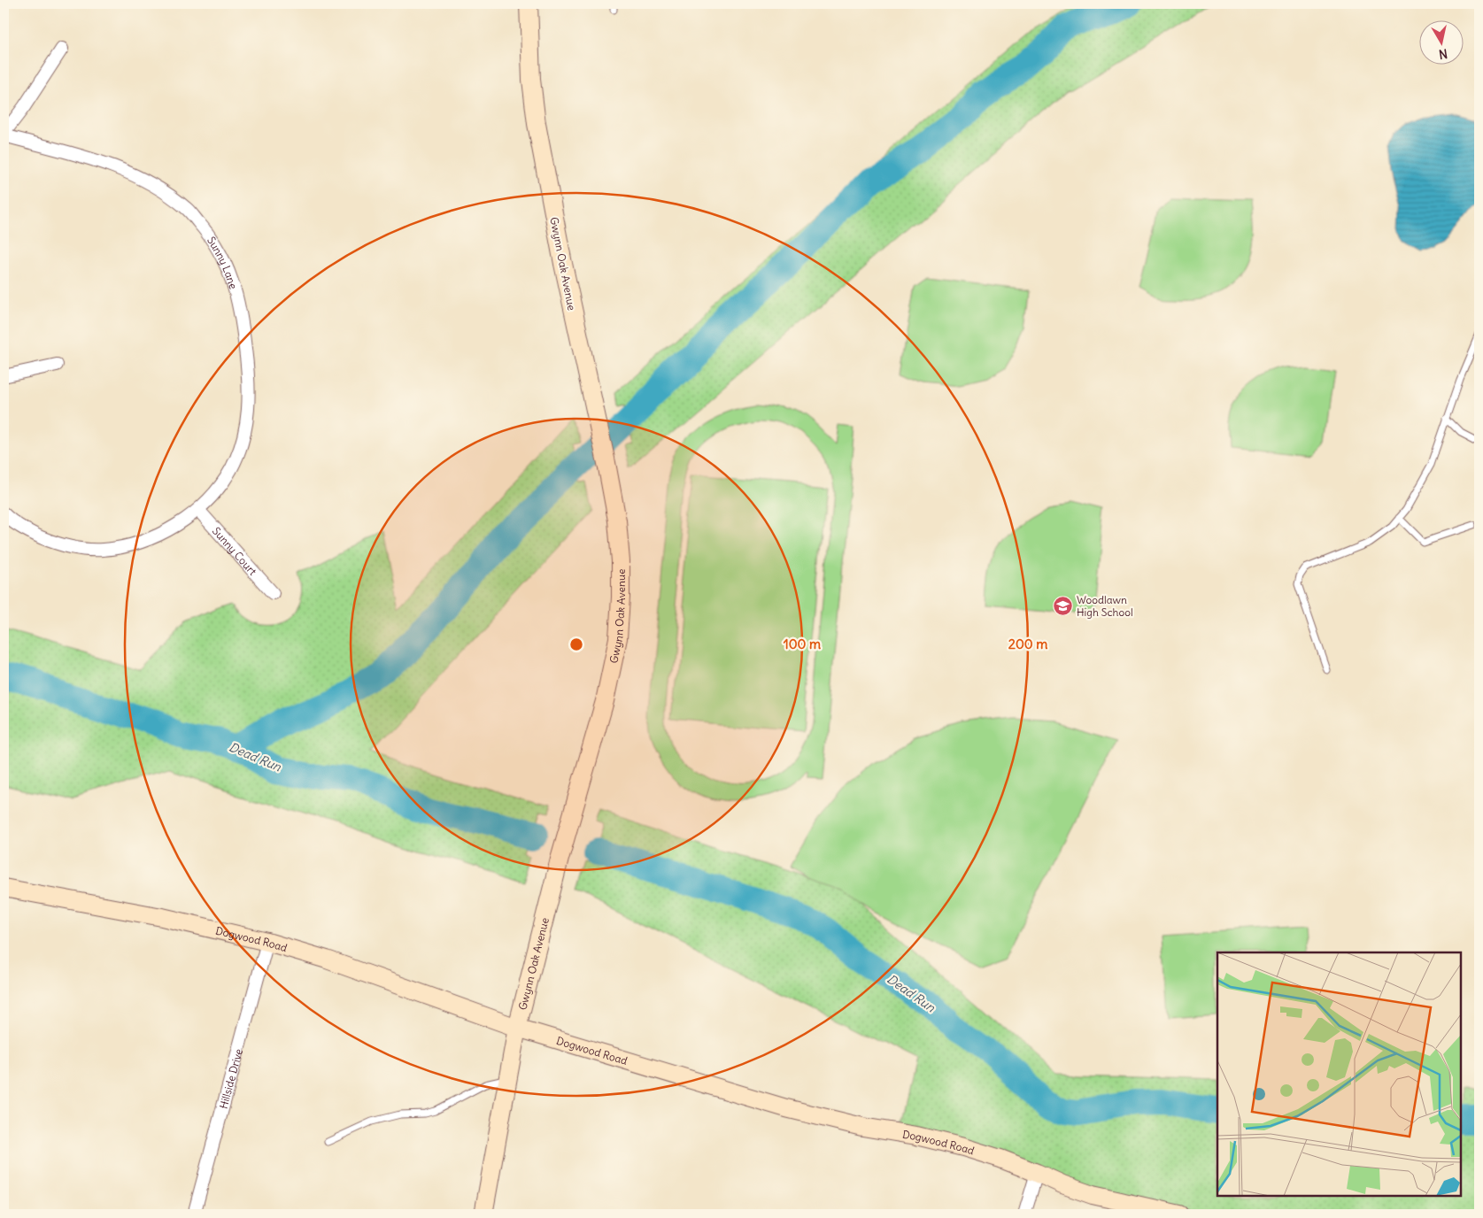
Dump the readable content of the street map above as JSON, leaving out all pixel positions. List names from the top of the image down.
{
  "streets": {
    "street": [
      "Sunny Lane",
      "Gwynn Oak Avenue",
      "Sunny Court",
      "Dogwood Road",
      "Hillside Drive"
    ]
  },
  "crossings": [
    ["Sunny Lane", "Sunny Court"],
    ["Gwynn Oak Avenue", "Dogwood Road"],
    ["Dogwood Road", "Hillside Drive"]
  ],
  "water": ["Dead Run"],
  "places": {
    "school or university": ["Woodlawn High School"]
  },
  "north": "bottom",
  "rings": ["100 m", "200 m"]
}
